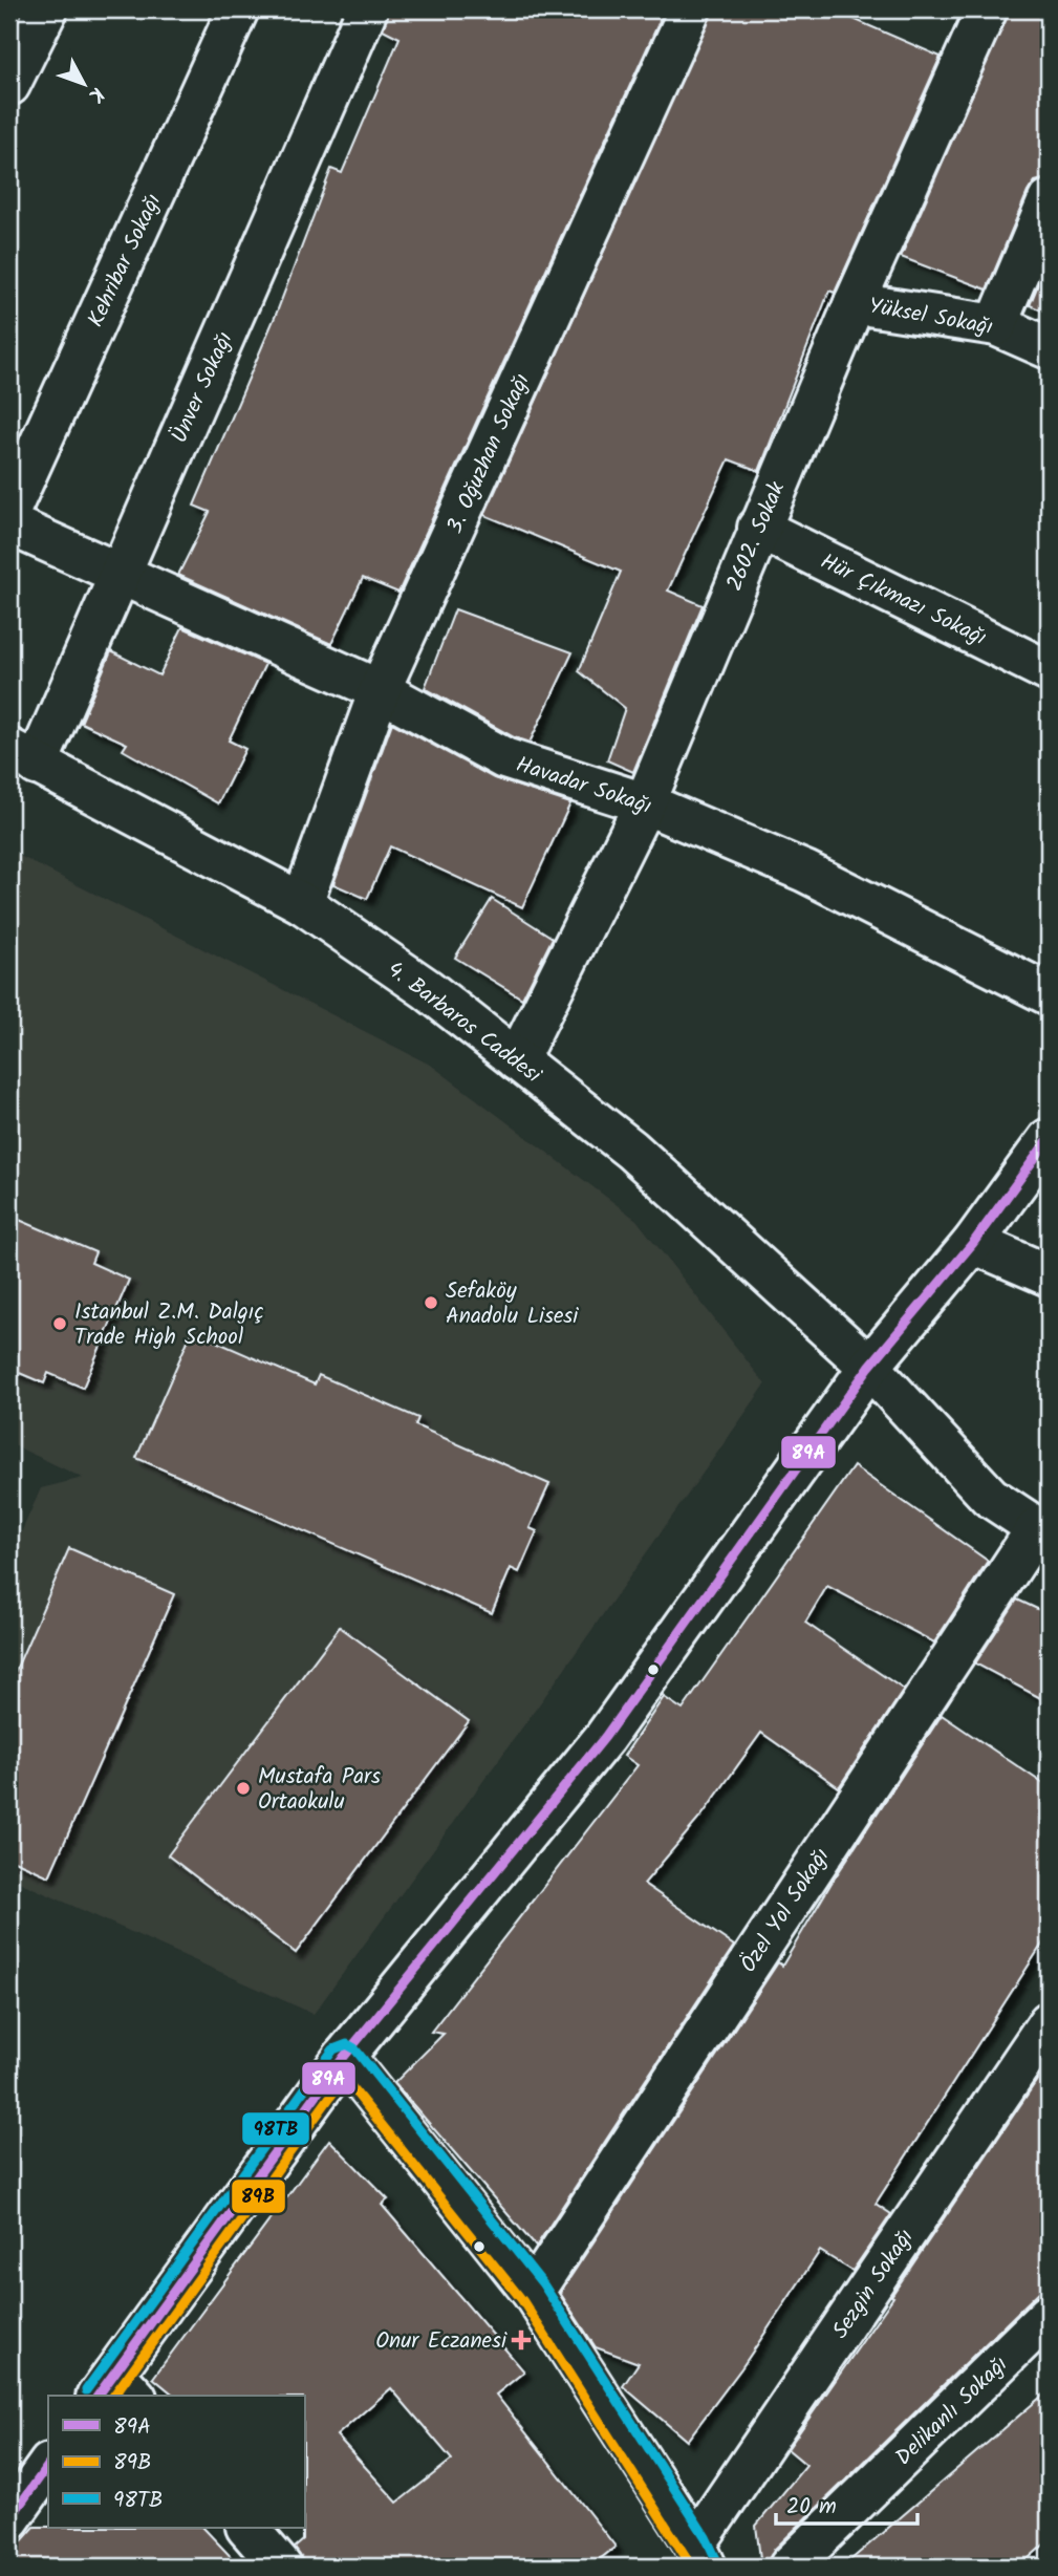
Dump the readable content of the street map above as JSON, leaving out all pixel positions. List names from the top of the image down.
{
  "streets": {
    "street": [
      "Kehribar Sokağı",
      "Yüksel Sokağı",
      "Ünver Sokağı",
      "3. Oğuzhan Sokağı",
      "2602. Sokak",
      "Hür Çıkmazı Sokağı",
      "Havadar Sokağı",
      "4. Barbaros Caddesi",
      "Özel Yol Sokağı",
      "Sezgin Sokağı",
      "Delikanlı Sokağı"
    ]
  },
  "crossings": [
    ["Yüksel Sokağı", "2602. Sokak"],
    ["Ünver Sokağı", "Havadar Sokağı"],
    ["Ünver Sokağı", "4. Barbaros Caddesi"],
    ["3. Oğuzhan Sokağı", "Havadar Sokağı"],
    ["3. Oğuzhan Sokağı", "4. Barbaros Caddesi"],
    ["2602. Sokak", "Hür Çıkmazı Sokağı"],
    ["2602. Sokak", "Havadar Sokağı"],
    ["2602. Sokak", "4. Barbaros Caddesi"],
    ["4. Barbaros Caddesi", "Özel Yol Sokağı"]
  ],
  "places": {
    "other": ["Sefaköy Anadolu Lisesi", "Istanbul Z.M. Dalgıç Trade High School", "Mustafa Pars Ortaokulu"],
    "health": ["Onur Eczanesi"]
  },
  "lines": ["transit line 89A", "transit line 98TB", "transit line 89B"],
  "legend": ["89A", "89B", "98TB"],
  "scale_bar": "20 m",
  "north": "bottom right"
}
